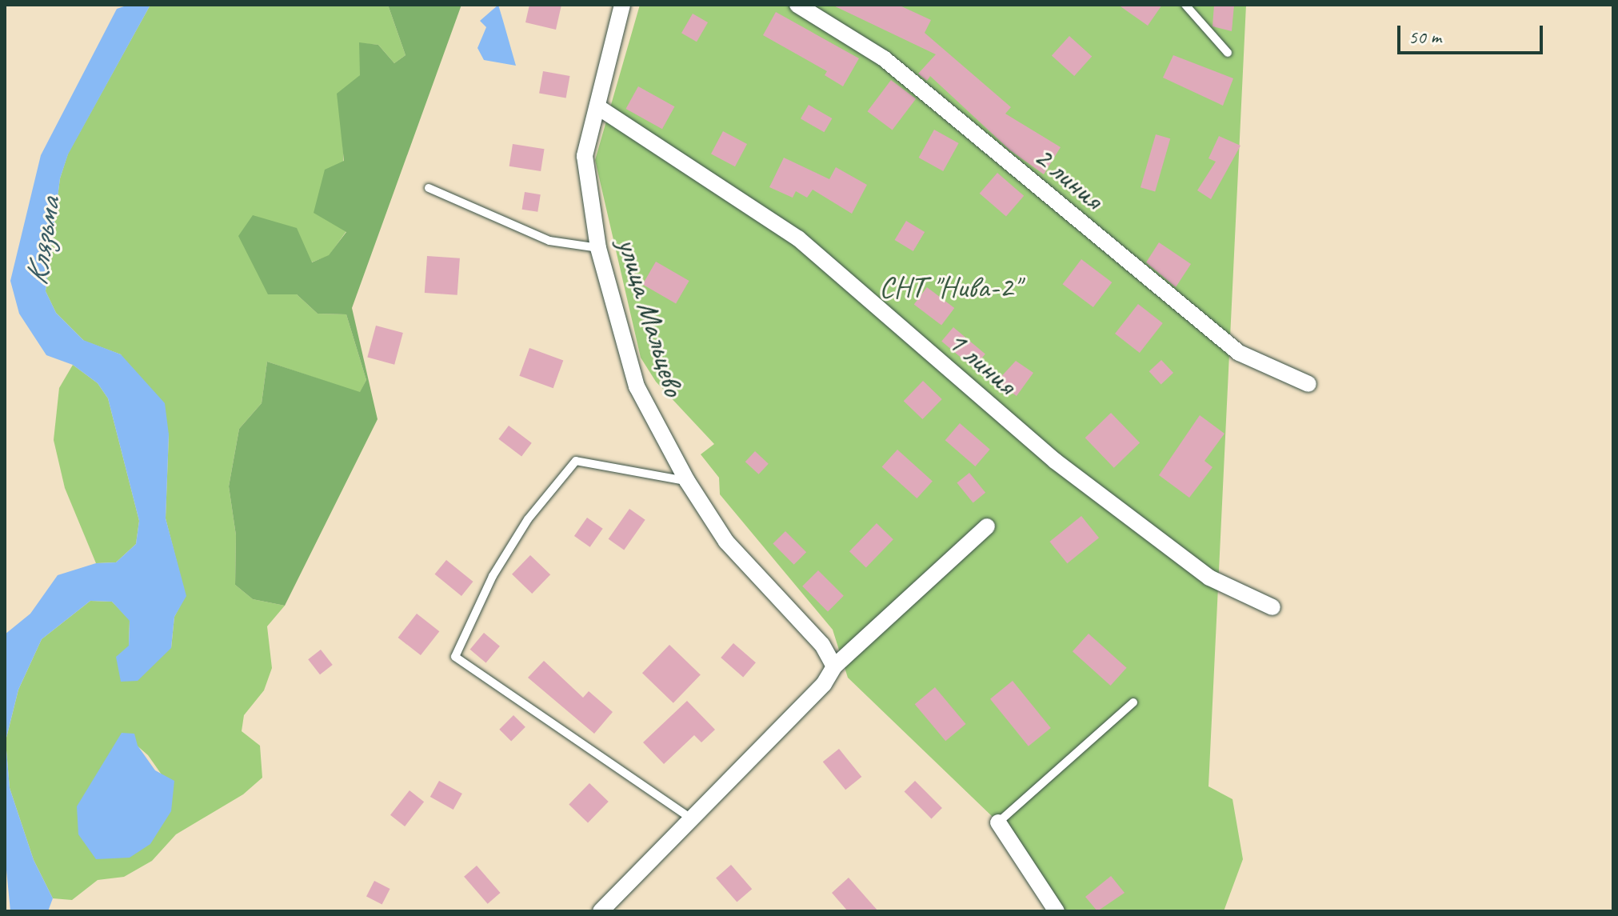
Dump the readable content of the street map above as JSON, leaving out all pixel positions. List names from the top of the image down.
{
  "streets": {
    "street": ["2 линия", "улица Мальцево", "1 линия"]
  },
  "crossings": [
    ["улица Мальцево", "1 линия"]
  ],
  "water": ["Клязьма"],
  "parks": ["СНТ \"Нива-2\""],
  "scale_bar": "50 m"
}
